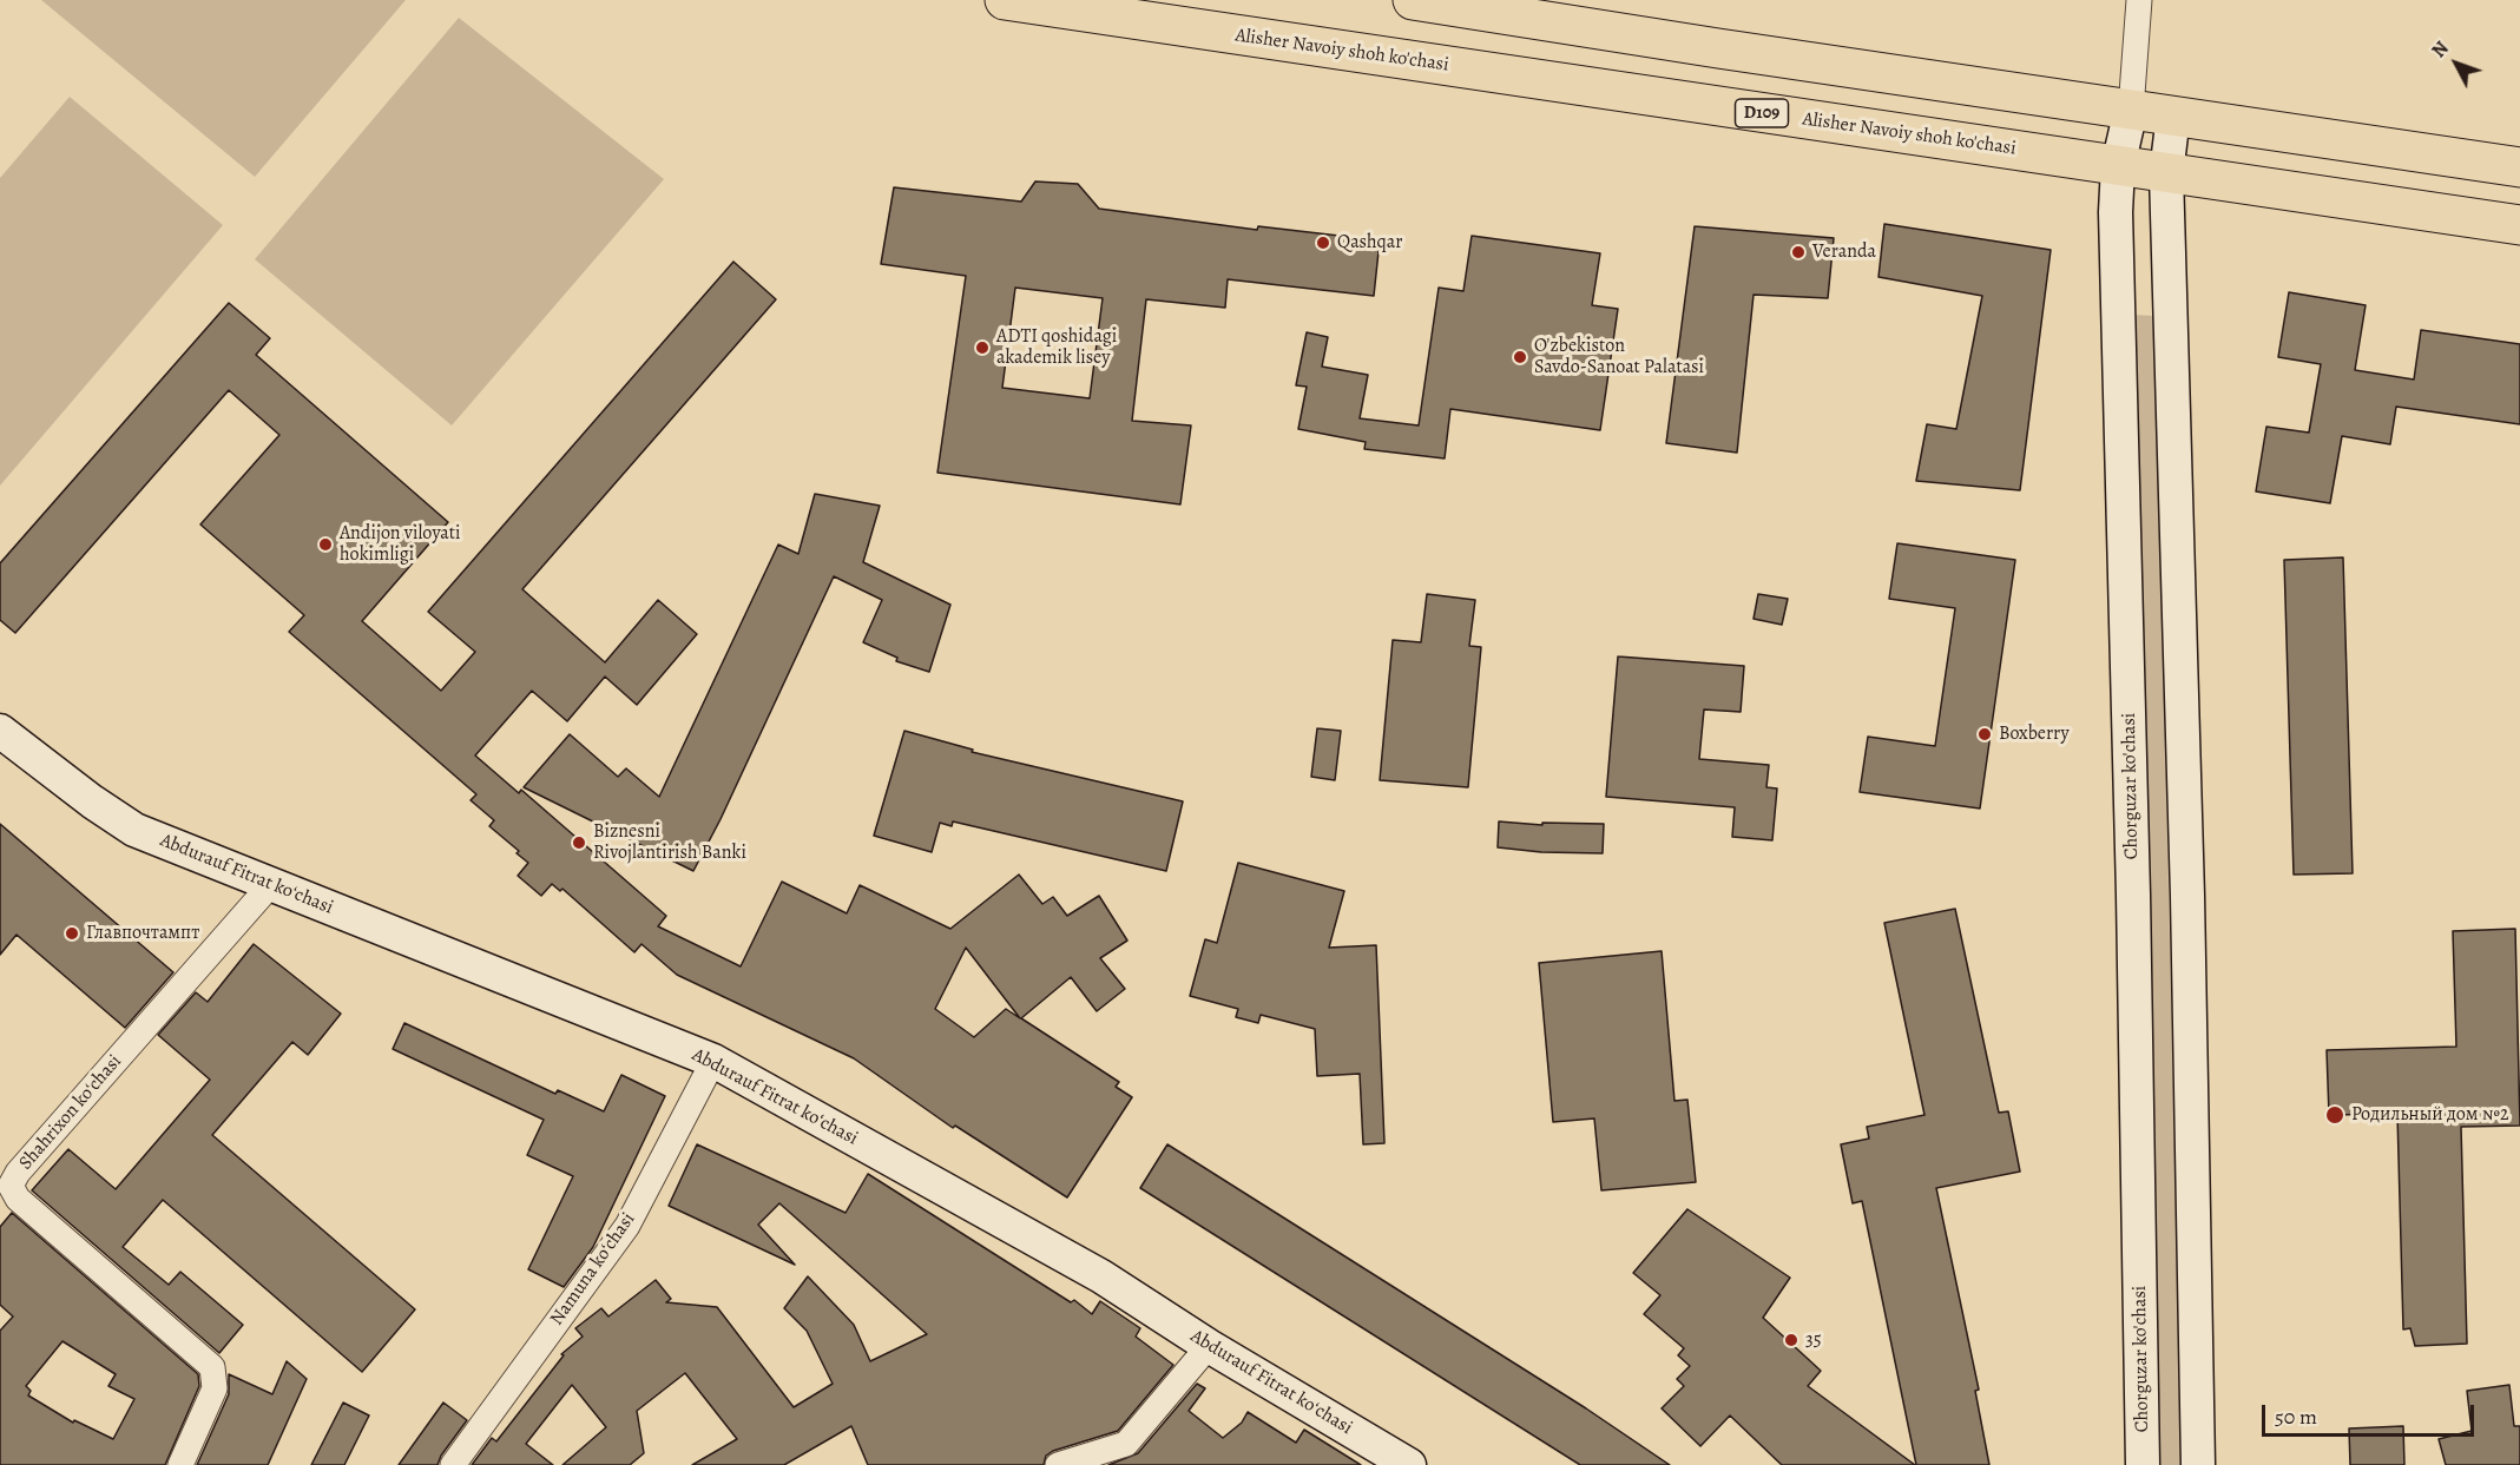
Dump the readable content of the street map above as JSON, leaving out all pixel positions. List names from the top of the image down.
{
  "streets": {
    "main road": [
      "Alisher Navoiy shoh ko'chasi",
      "D109",
      "Chorguzar ko'chasi",
      "Abdurauf Fitrat koʻchasi"
    ],
    "street": ["Shahrixon koʻchasi", "Namuna koʻchasi"]
  },
  "crossings": [
    ["Alisher Navoiy shoh ko'chasi", "Chorguzar ko'chasi"],
    ["Abdurauf Fitrat koʻchasi", "Shahrixon koʻchasi"],
    ["Abdurauf Fitrat koʻchasi", "Namuna koʻchasi"]
  ],
  "places": [
    "Qashqar",
    "Veranda",
    "ADTI qoshidagi akademik lisey",
    "O'zbekiston Savdo-Sanoat Palatasi",
    "Andijon vilоyati hоkimligi",
    "Boxberry",
    "Biznesni Rivojlantirish Banki",
    "Главпочтампт",
    "Родильный дом №2",
    "35"
  ],
  "scale_bar": "50 m",
  "north": "top left"
}
